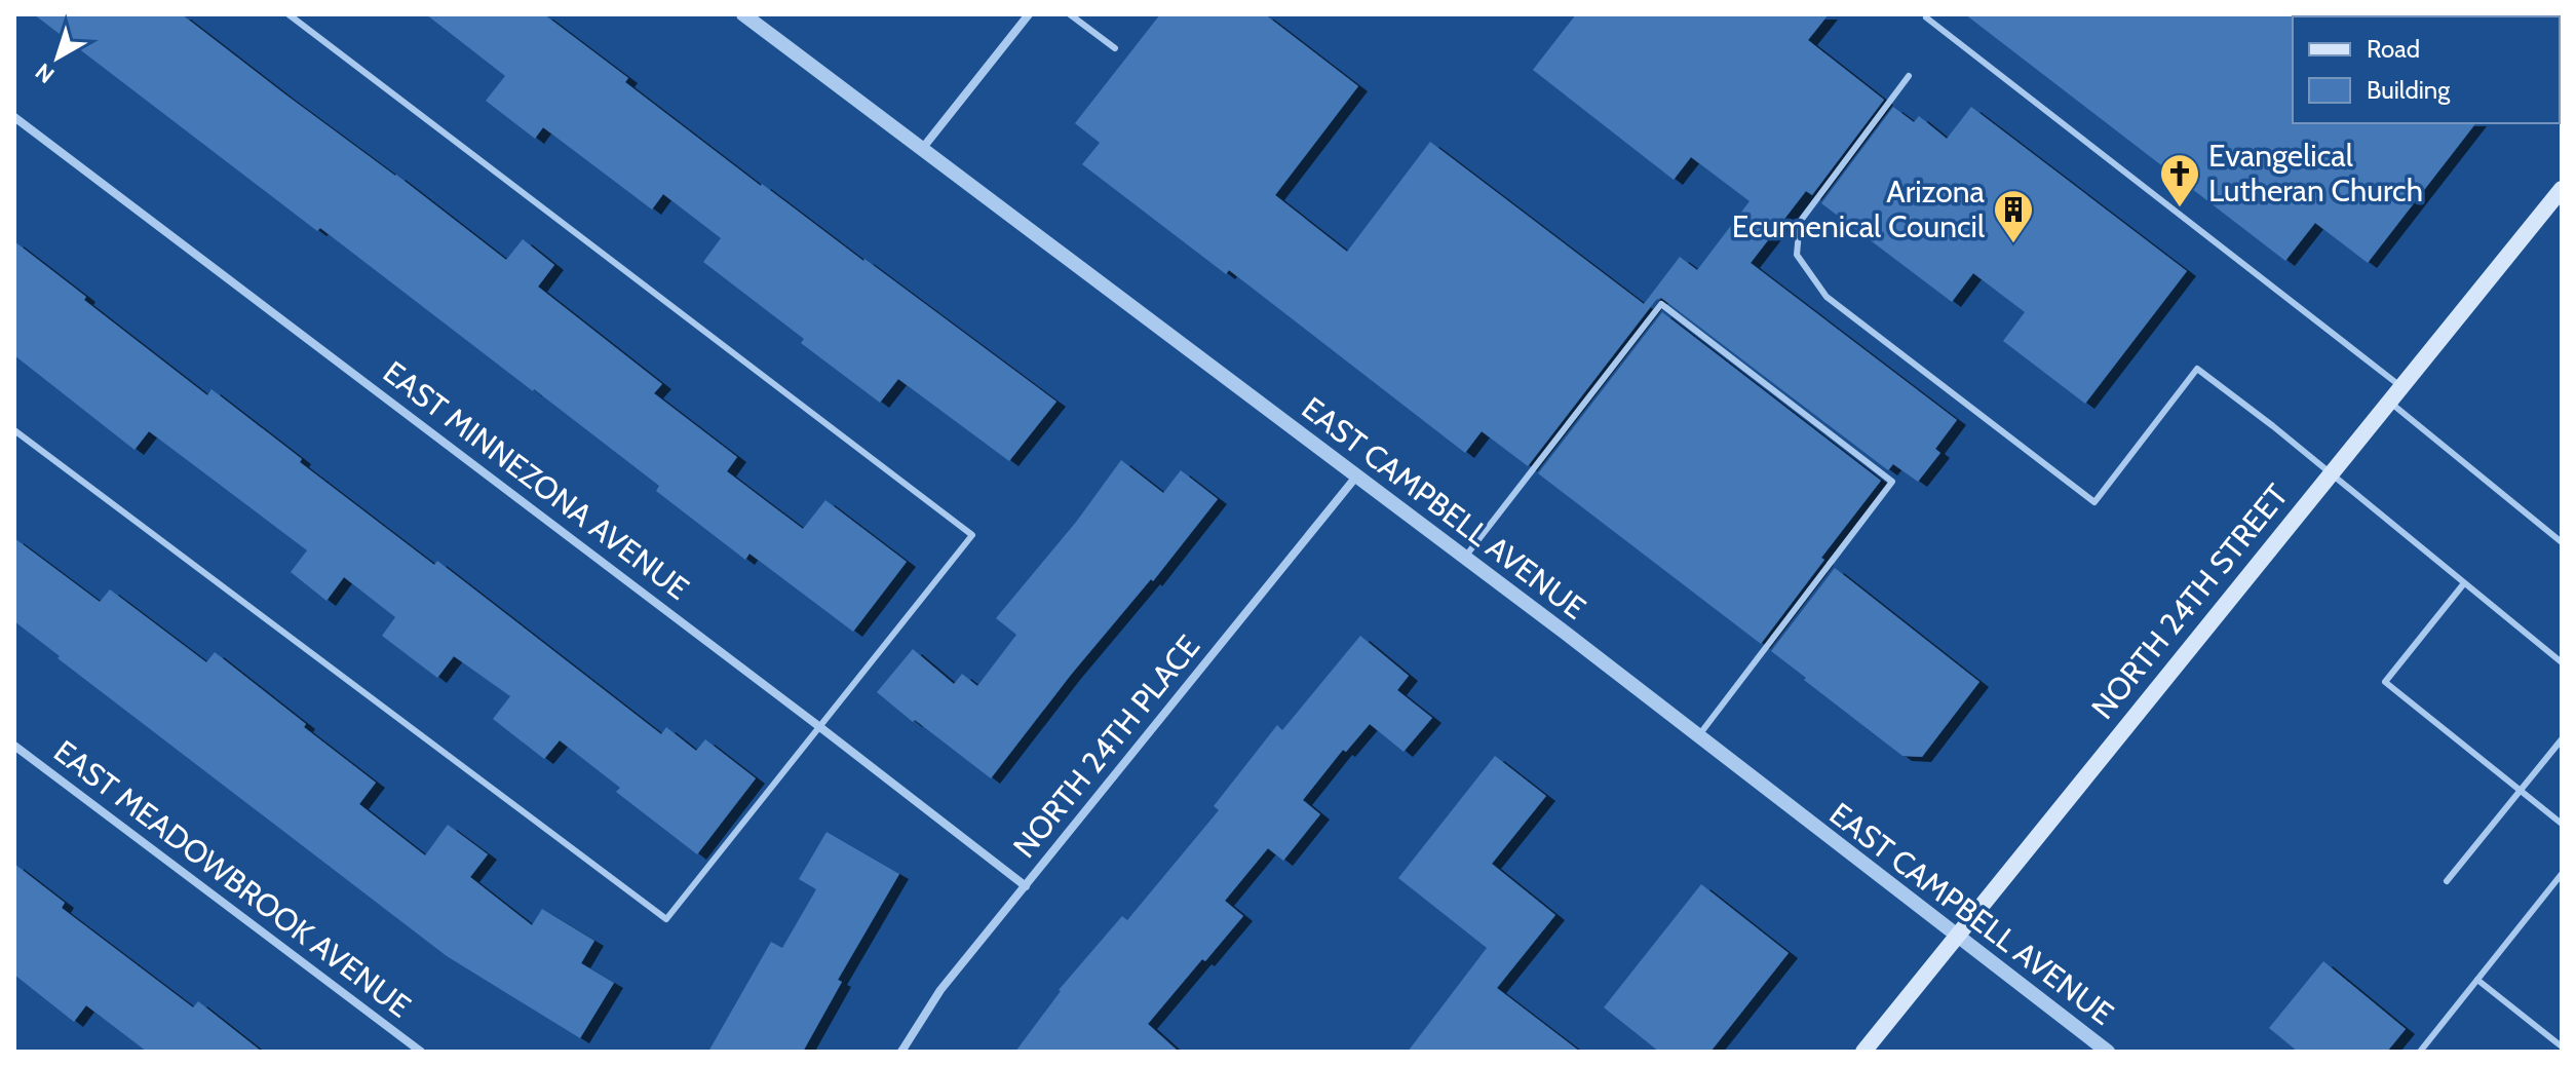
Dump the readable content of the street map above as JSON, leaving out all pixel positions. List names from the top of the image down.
{
  "streets": {
    "main road": ["NORTH 24TH STREET"],
    "street": [
      "EAST MINNEZONA AVENUE",
      "EAST CAMPBELL AVENUE",
      "NORTH 24TH PLACE",
      "EAST MEADOWBROOK AVENUE"
    ]
  },
  "crossings": [
    ["EAST MINNEZONA AVENUE", "NORTH 24TH PLACE"],
    ["EAST CAMPBELL AVENUE", "NORTH 24TH STREET"],
    ["EAST CAMPBELL AVENUE", "NORTH 24TH PLACE"]
  ],
  "places": {
    "church": ["Evangelical Lutheran Church"],
    "building": ["Arizona Ecumenical Council"]
  },
  "legend": ["Road", "Building"],
  "north": "bottom left"
}
